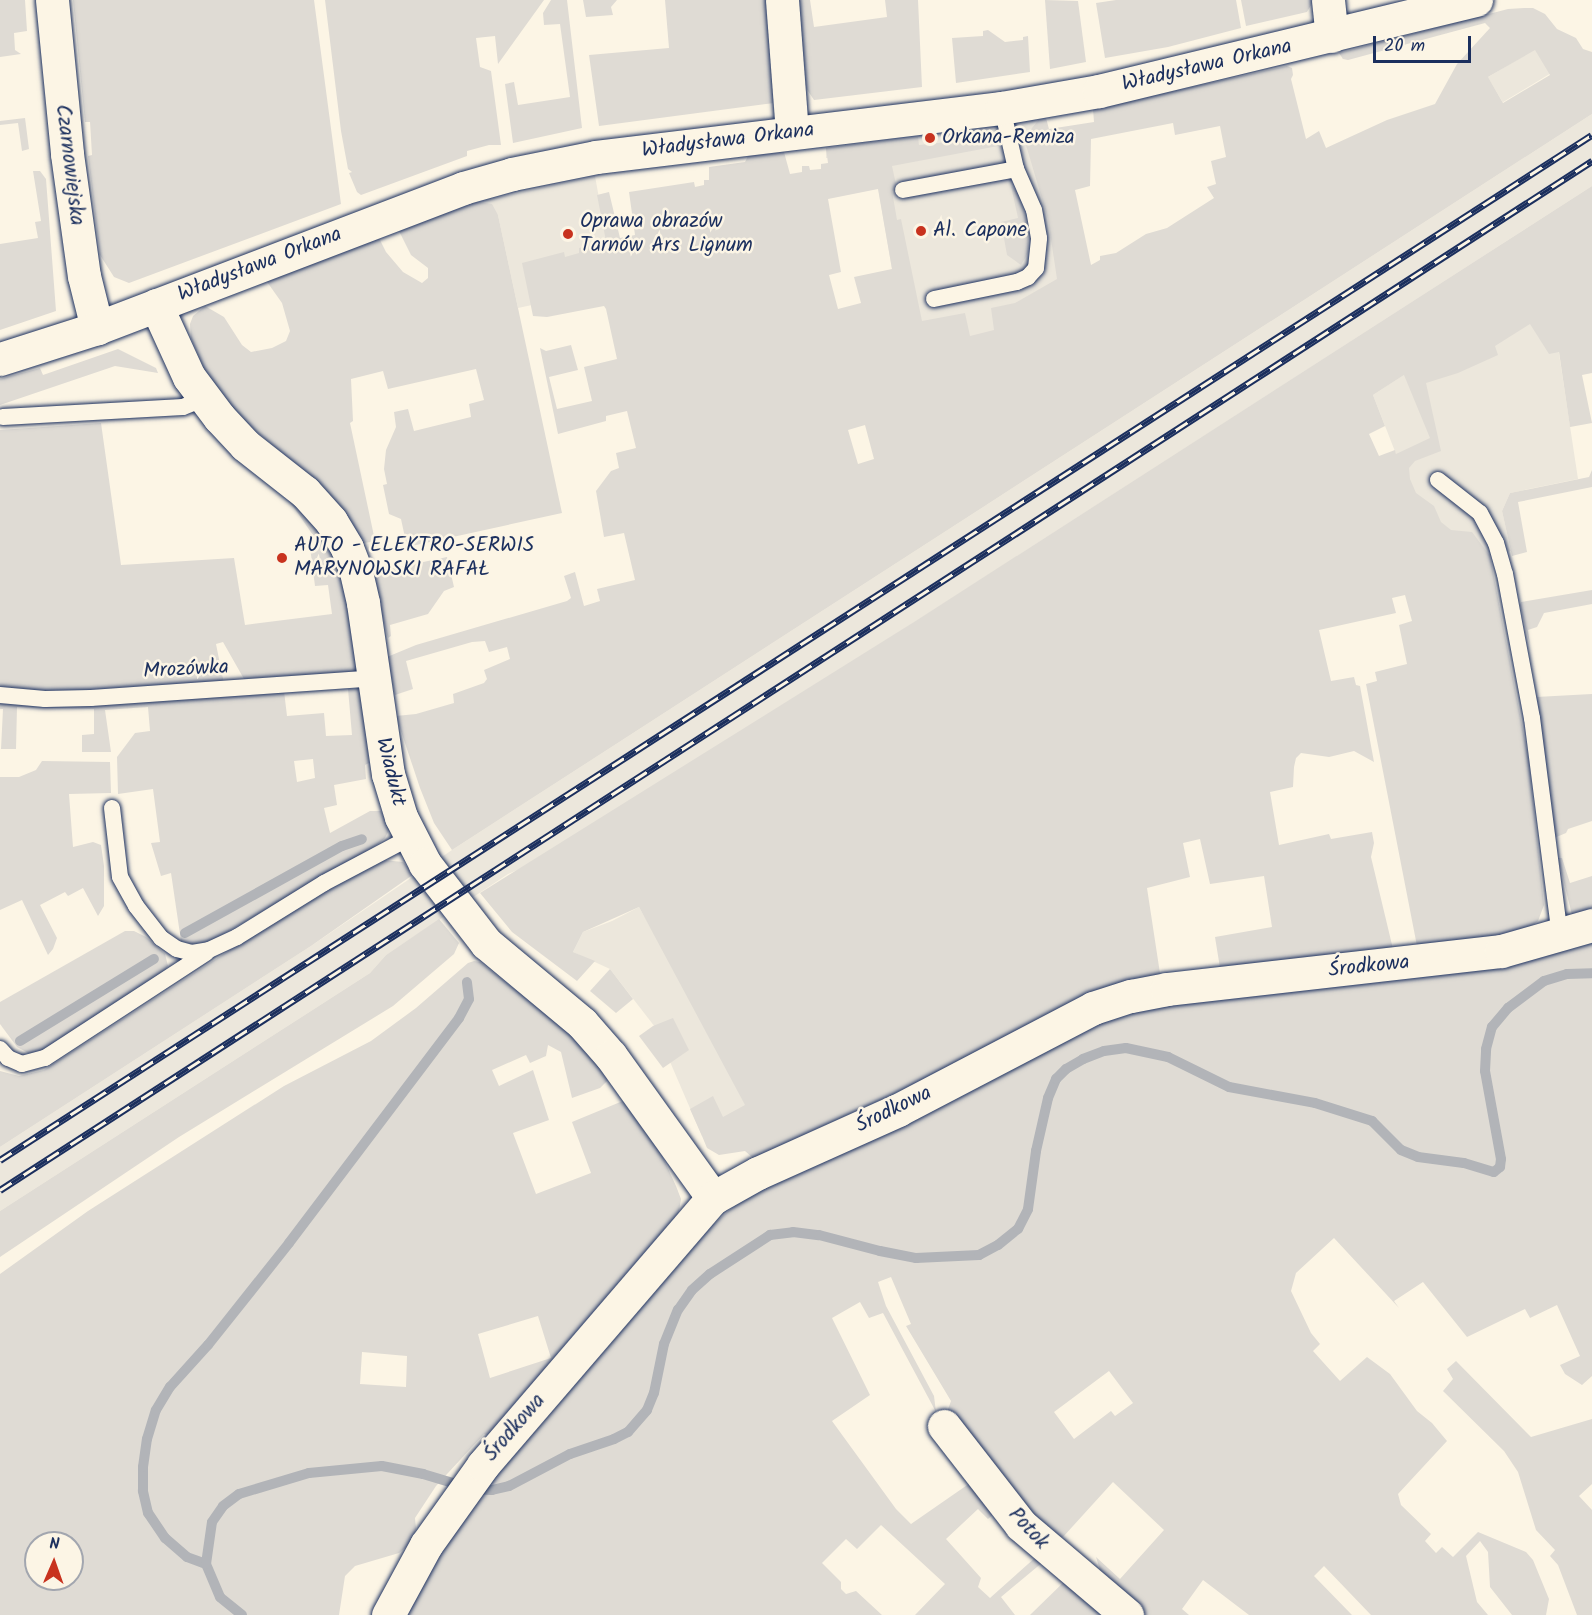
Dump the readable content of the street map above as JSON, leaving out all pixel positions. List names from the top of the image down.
{
  "streets": {
    "street": [
      "Władysława Orkana",
      "Czarnowiejska",
      "Wiadukt",
      "Środkowa",
      "Potok"
    ],
    "lane": ["Mrozówka"]
  },
  "crossings": [
    ["Władysława Orkana", "Czarnowiejska"],
    ["Władysława Orkana", "Wiadukt"],
    ["Mrozówka", "Wiadukt"],
    ["Wiadukt", "Środkowa"]
  ],
  "places": [
    "Orkana-Remiza",
    "Al. Capone",
    "Oprawa obrazów Tarnów Ars Lignum",
    "AUTO - ELEKTRO-SERWIS MARYNOWSKI RAFAŁ"
  ],
  "scale_bar": "20 m",
  "north": "top"
}
